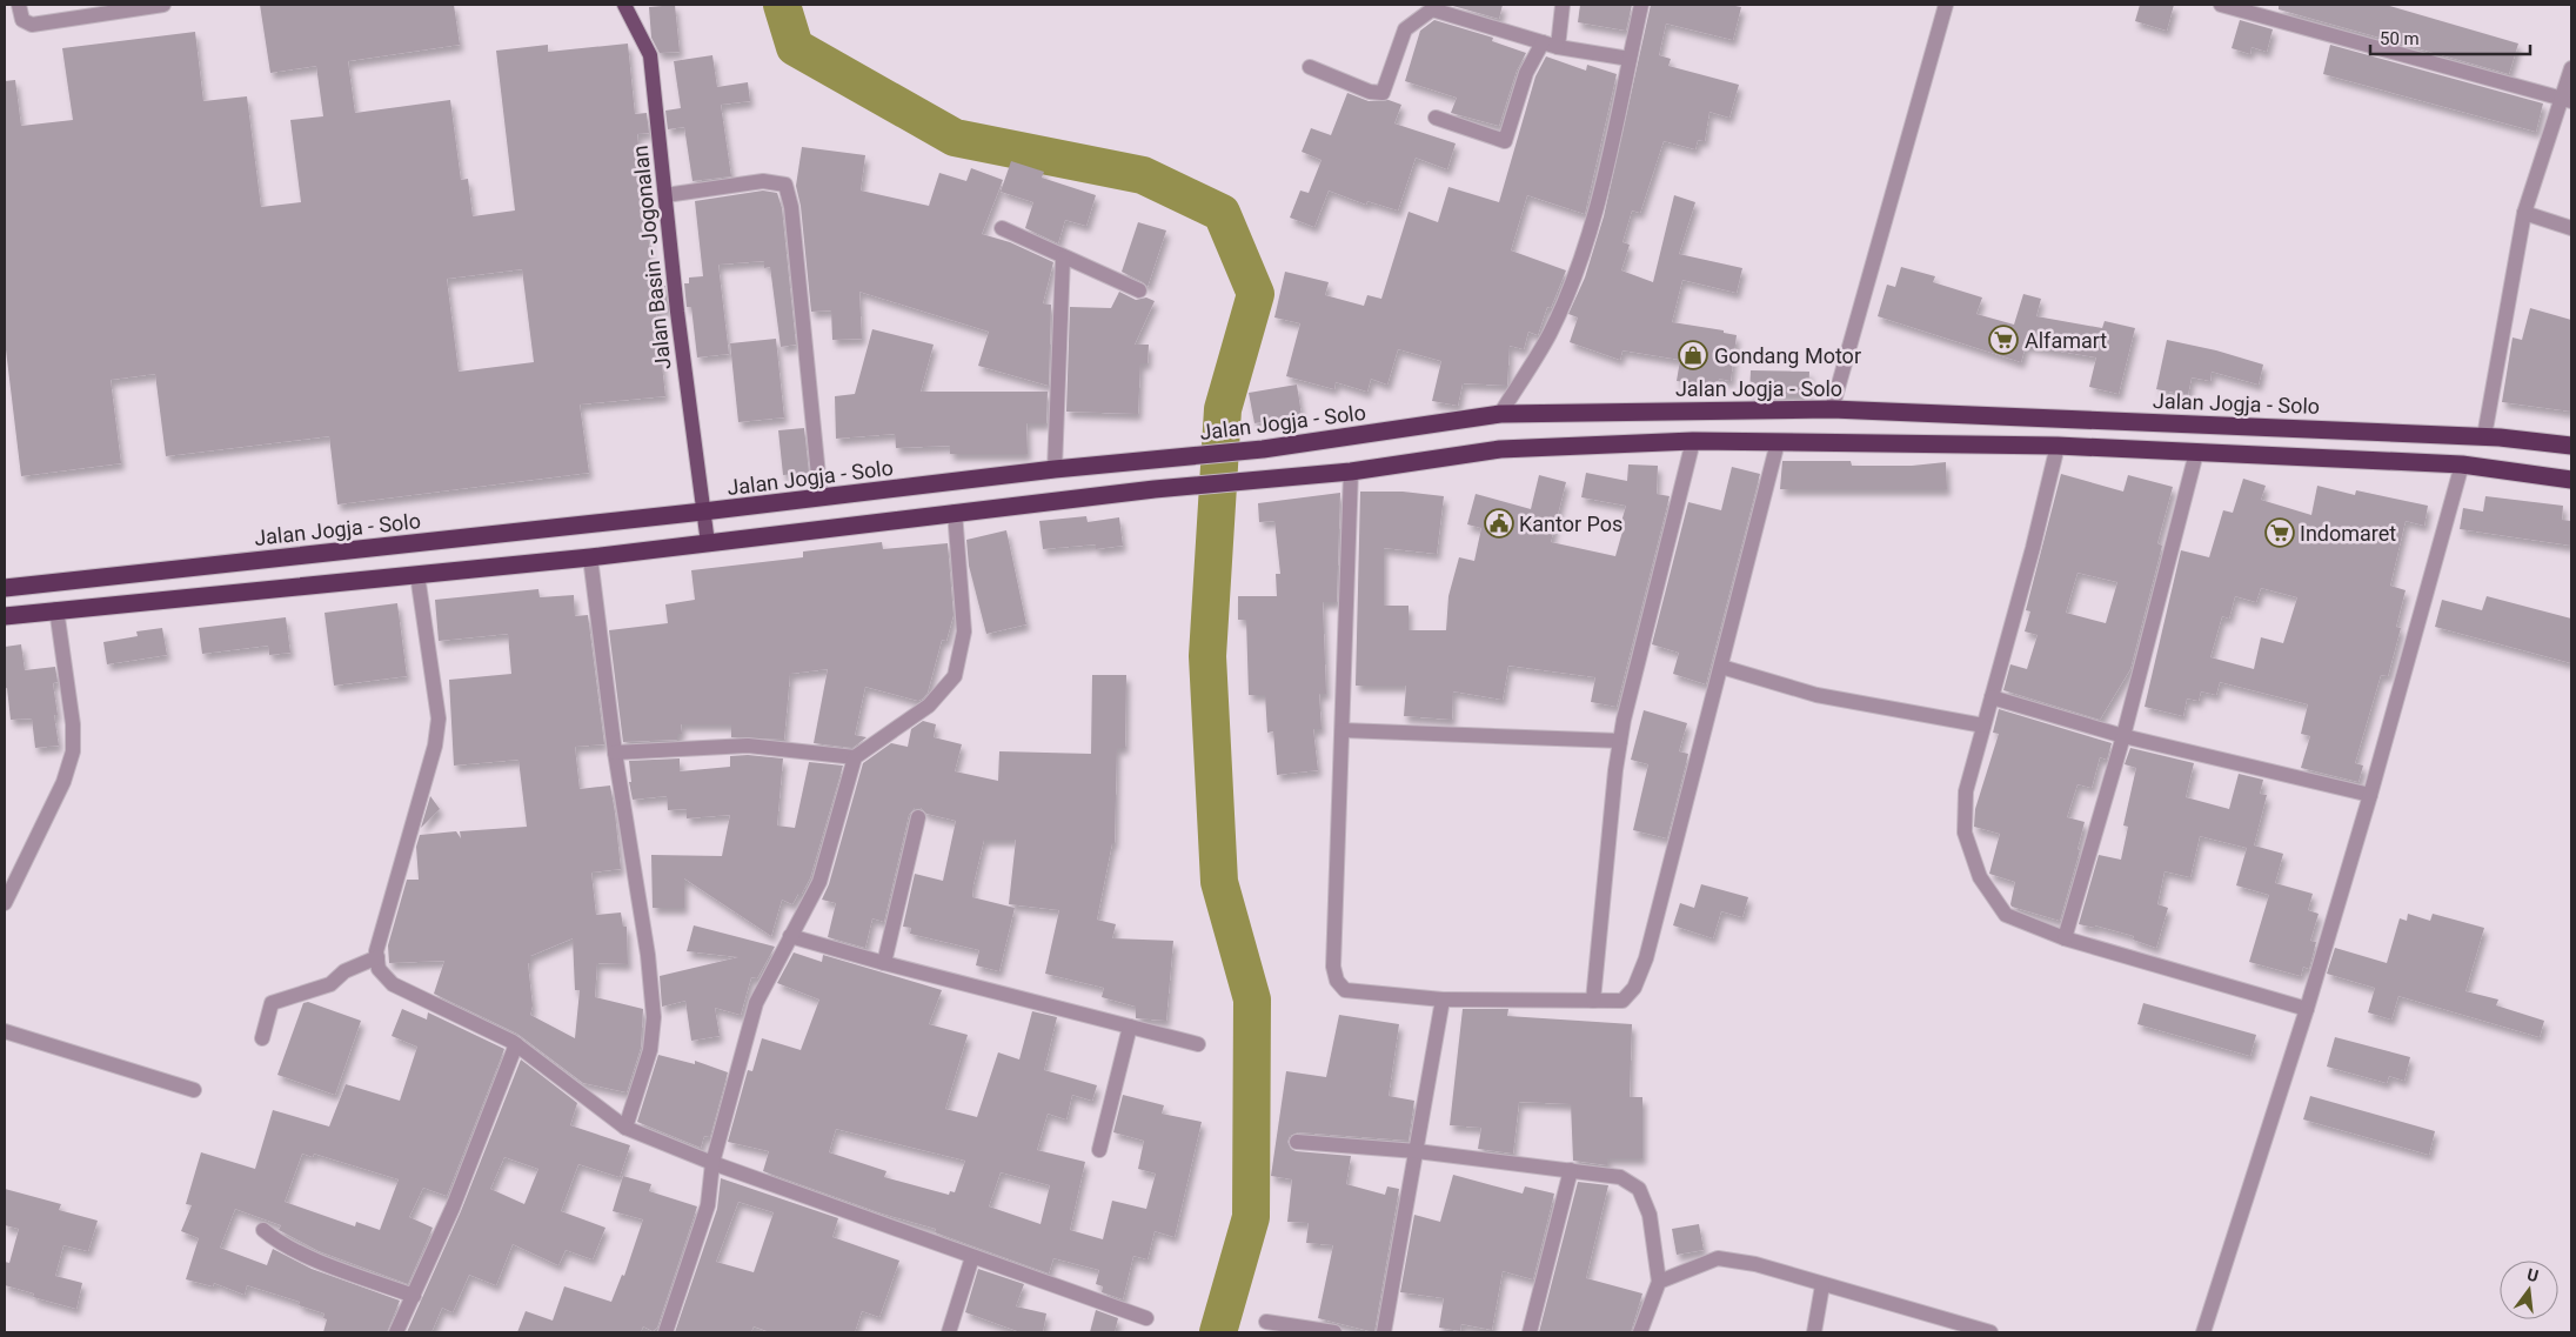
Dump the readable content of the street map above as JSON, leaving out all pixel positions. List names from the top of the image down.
{
  "streets": {
    "highway": ["Jalan Jogja - Solo"],
    "main road": ["Jalan Basin - Jogonalan"]
  },
  "crossings": [
    ["Jalan Basin - Jogonalan", "Jalan Jogja - Solo"]
  ],
  "places": {
    "supermarket": ["Alfamart", "Indomaret"],
    "shop": ["Gondang Motor"],
    "public building": ["Kantor Pos"]
  },
  "scale_bar": "50 m",
  "north": "top"
}
